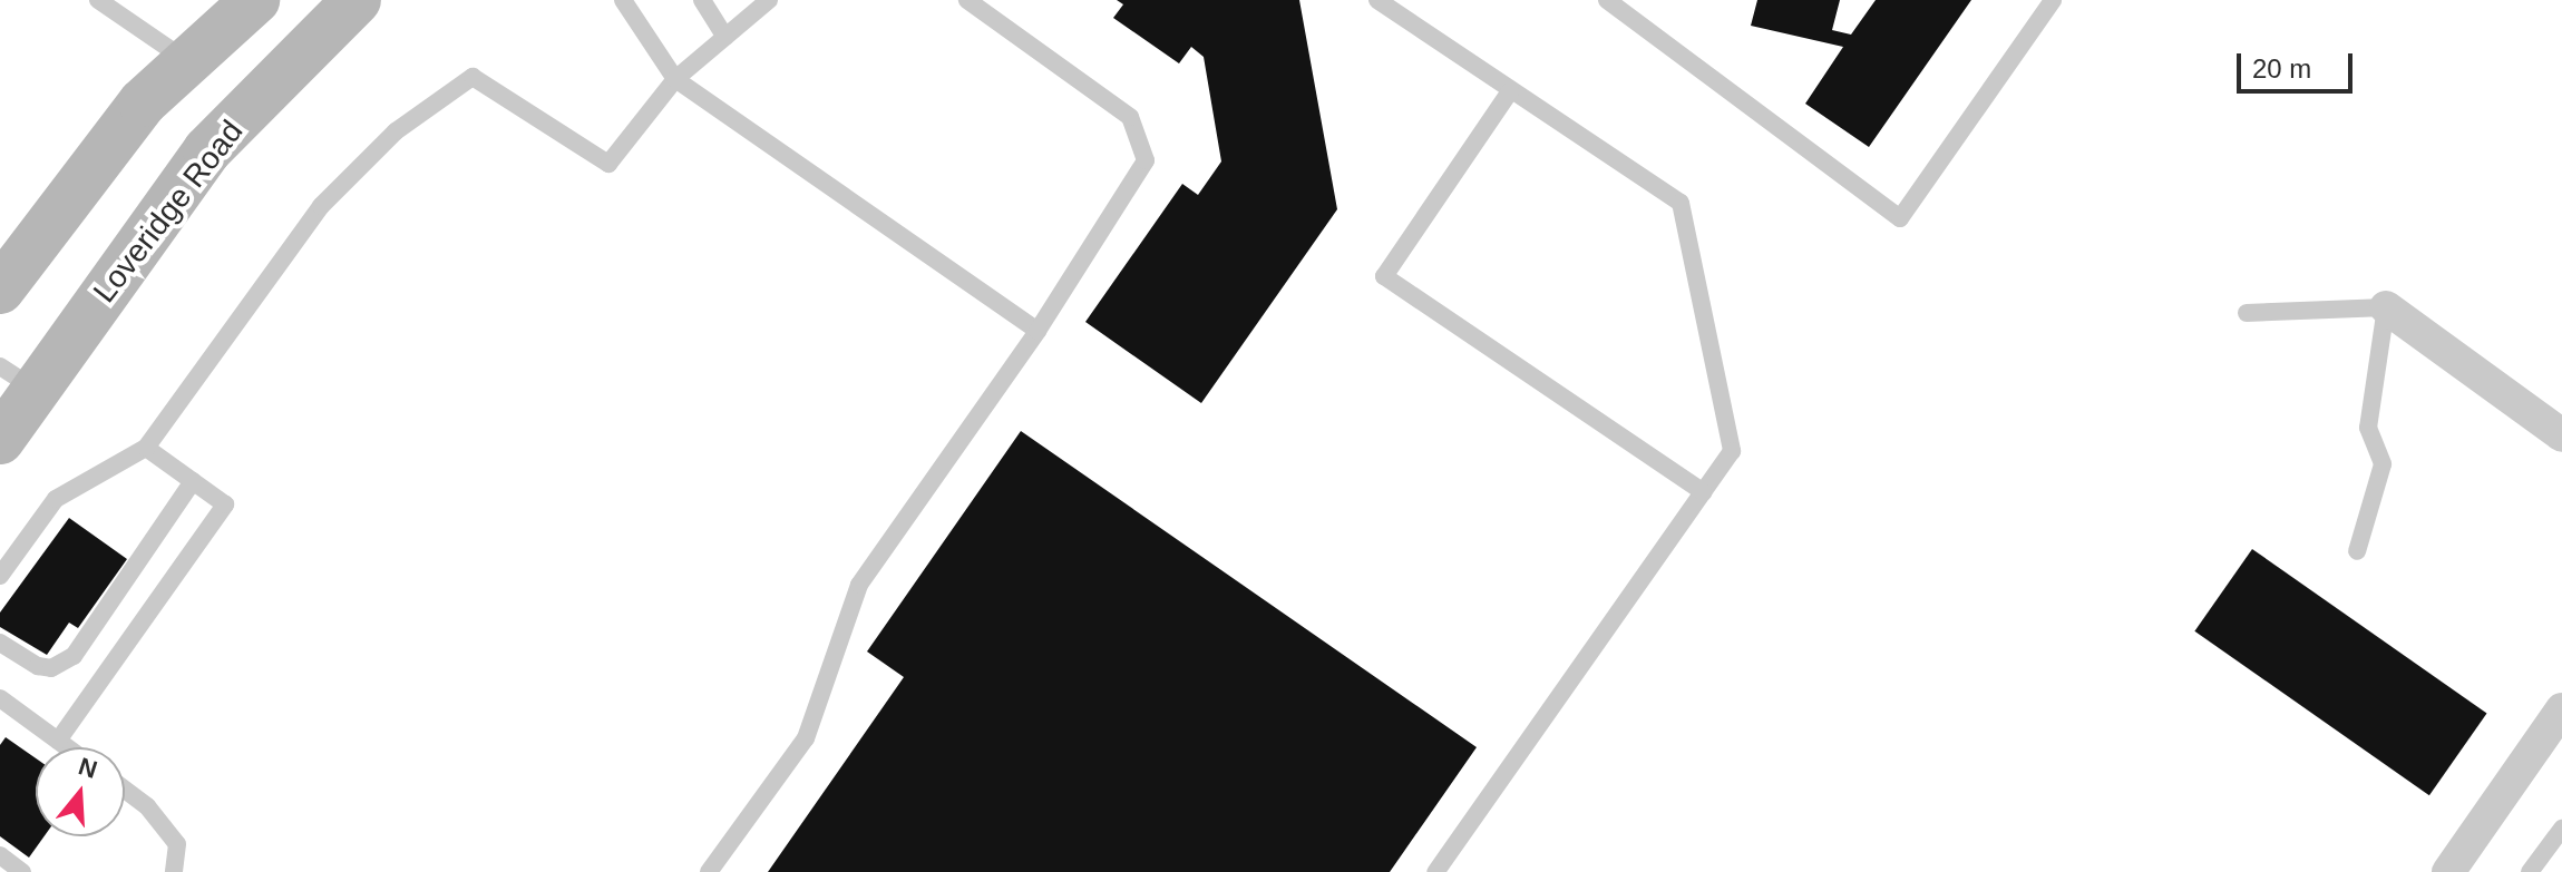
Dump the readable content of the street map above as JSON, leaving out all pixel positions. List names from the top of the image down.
{
  "streets": {
    "main road": ["Loveridge Road"]
  },
  "scale_bar": "20 m",
  "north": "top"
}
